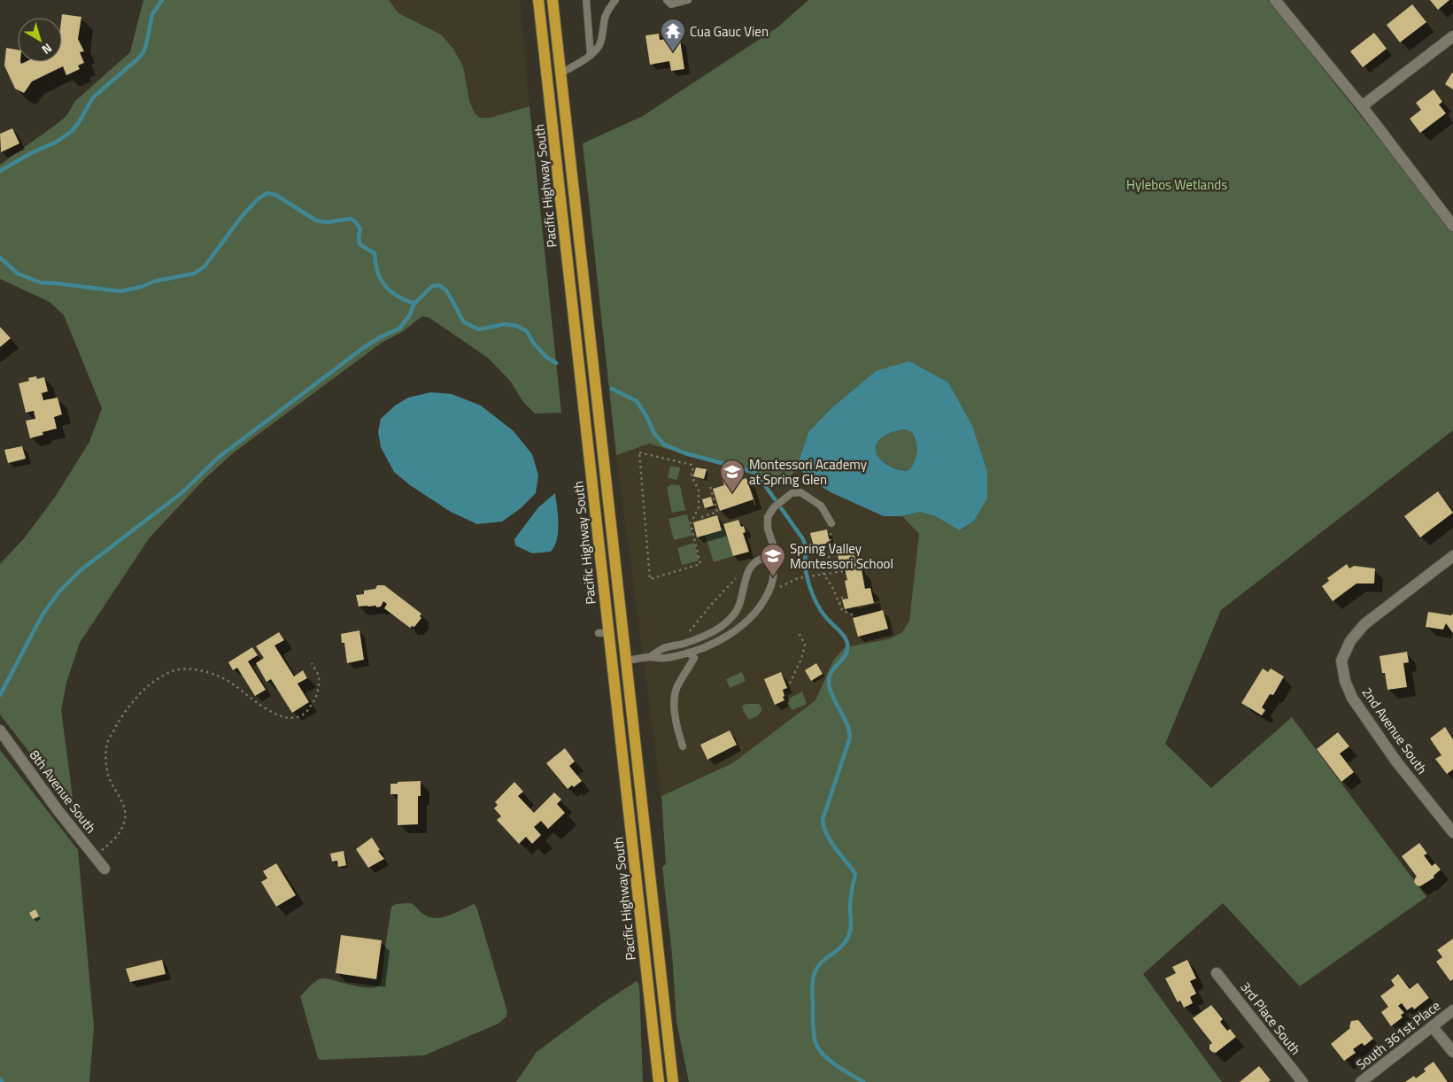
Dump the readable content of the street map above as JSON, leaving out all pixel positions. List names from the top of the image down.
{
  "streets": {
    "main road": ["Pacific Highway South"],
    "street": [
      "2nd Avenue South",
      "8th Avenue South",
      "3rd Place South",
      "South 361st Place"
    ]
  },
  "parks": ["Hylebos Wetlands"],
  "places": {
    "temple": ["Cua Gauc Vien"],
    "school or university": ["Montessori Academy at Spring Glen", "Spring Valley Montessori School"]
  },
  "north": "bottom right"
}
